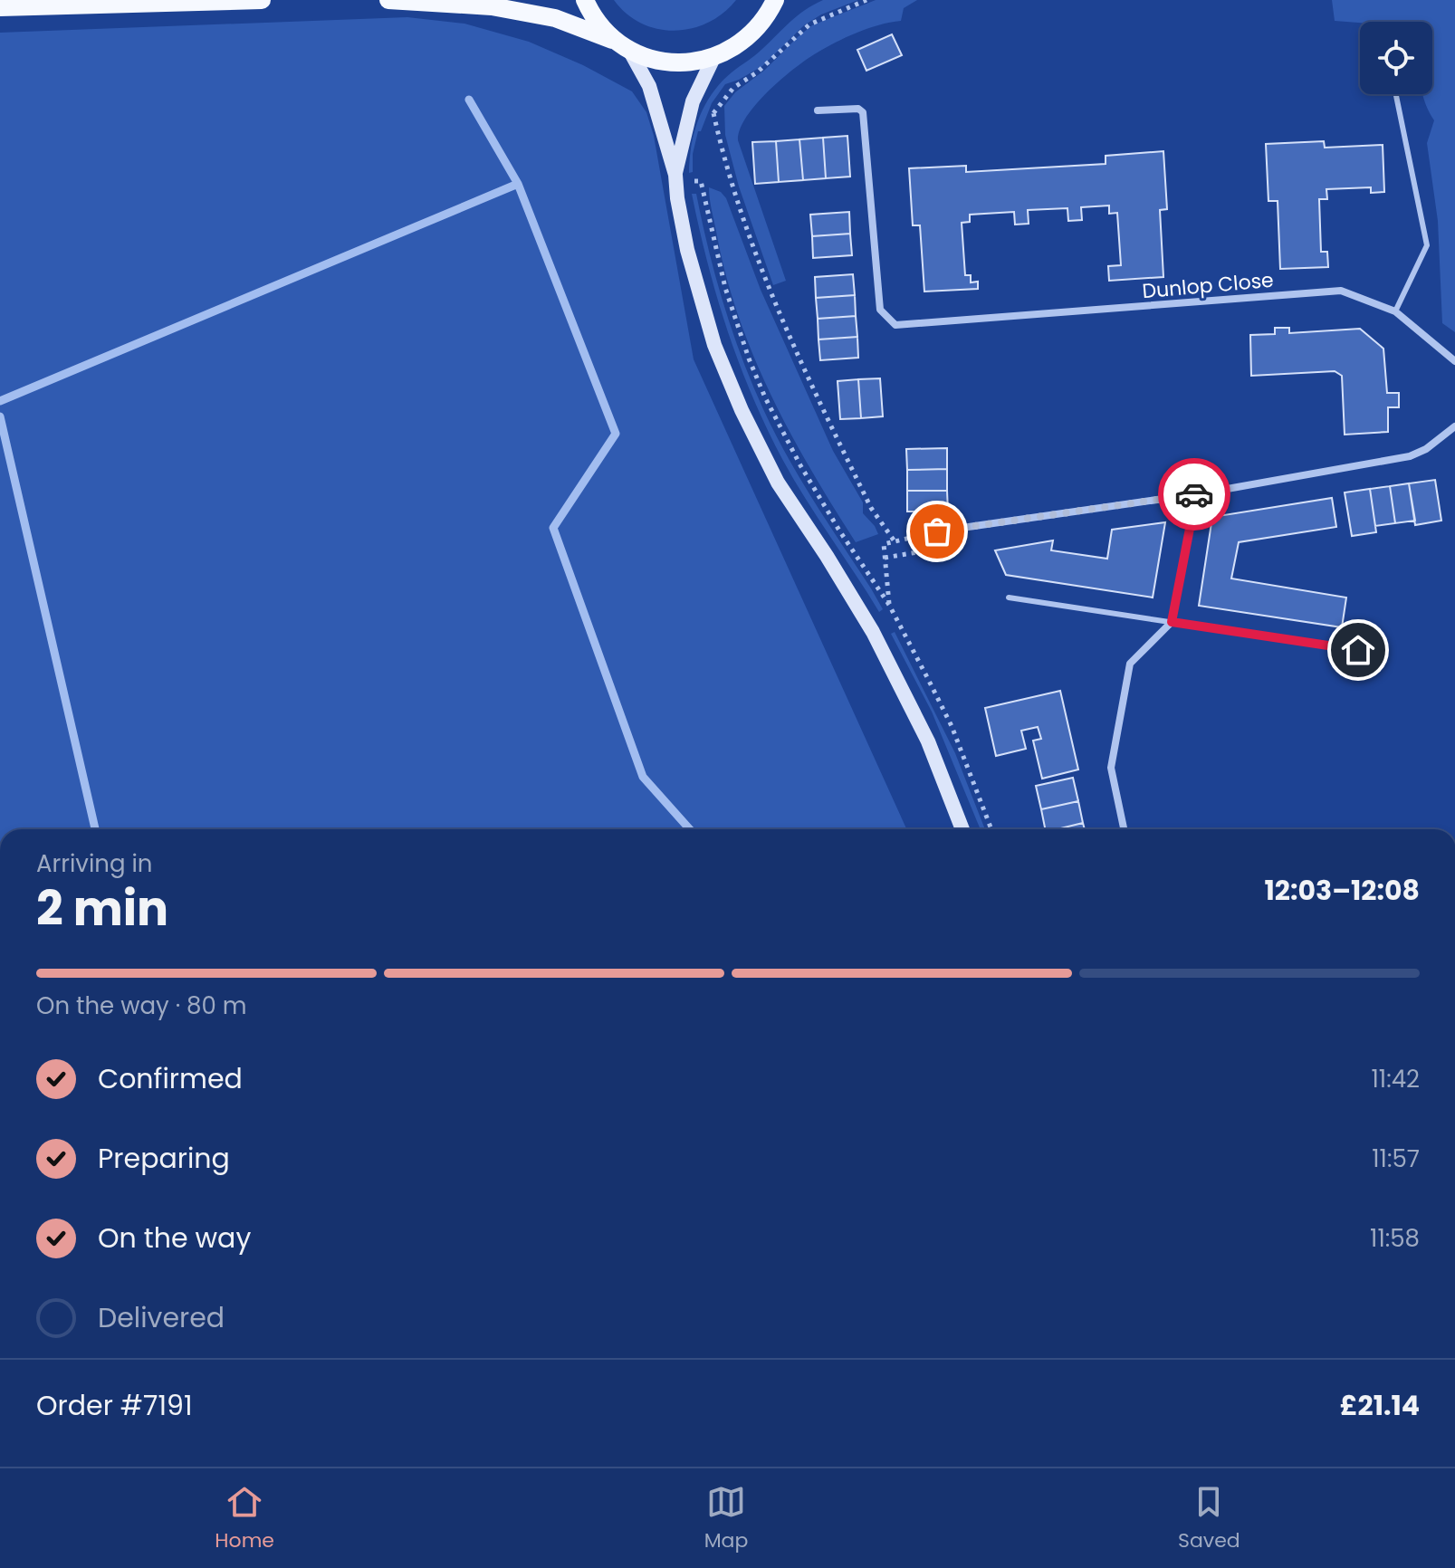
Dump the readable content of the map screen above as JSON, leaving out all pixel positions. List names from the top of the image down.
{
  "streets": {
    "street": ["Dunlop Close"]
  },
  "page": {
    "heading": ["2 min", "Arriving in", "12:03–12:08"],
    "panel": ["Order #7191", "£21.14"],
    "bar": "On the way · 80 m",
    "list": [
      ["Confirmed", "11:42"],
      ["Preparing", "11:57"],
      ["On the way", "11:58"],
      "Delivered"
    ],
    "tabs": ["Home", "Map", "Saved"]
  }
}
